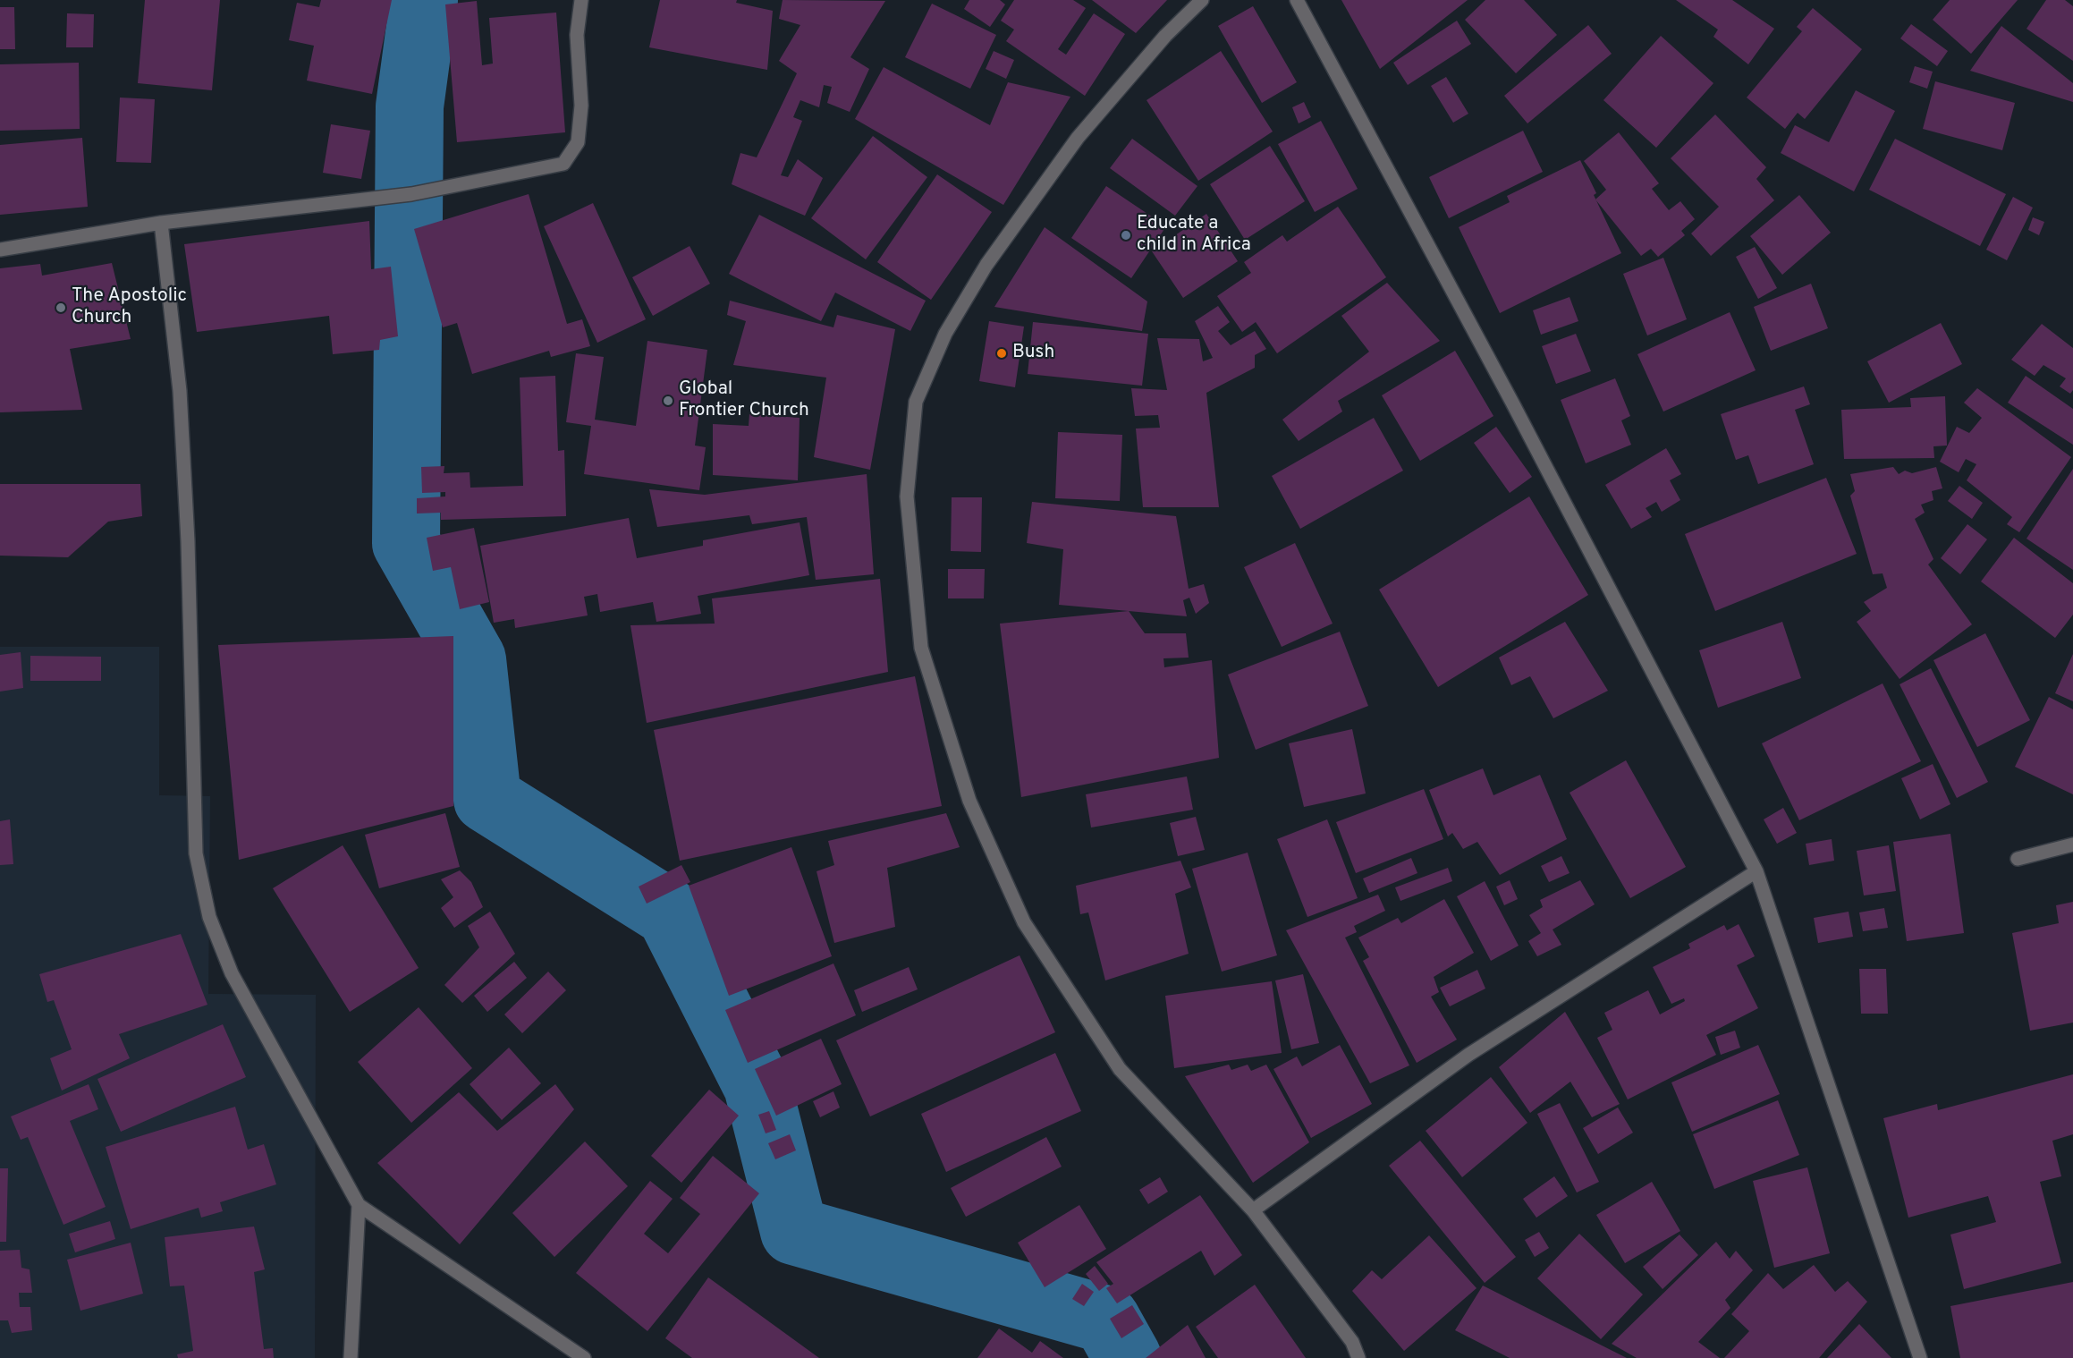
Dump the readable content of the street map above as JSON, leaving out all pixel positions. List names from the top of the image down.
{
  "places": [
    "Educate a child in Africa",
    "The Apostolic Church",
    "Bush",
    "Global Frontier Church"
  ]
}
